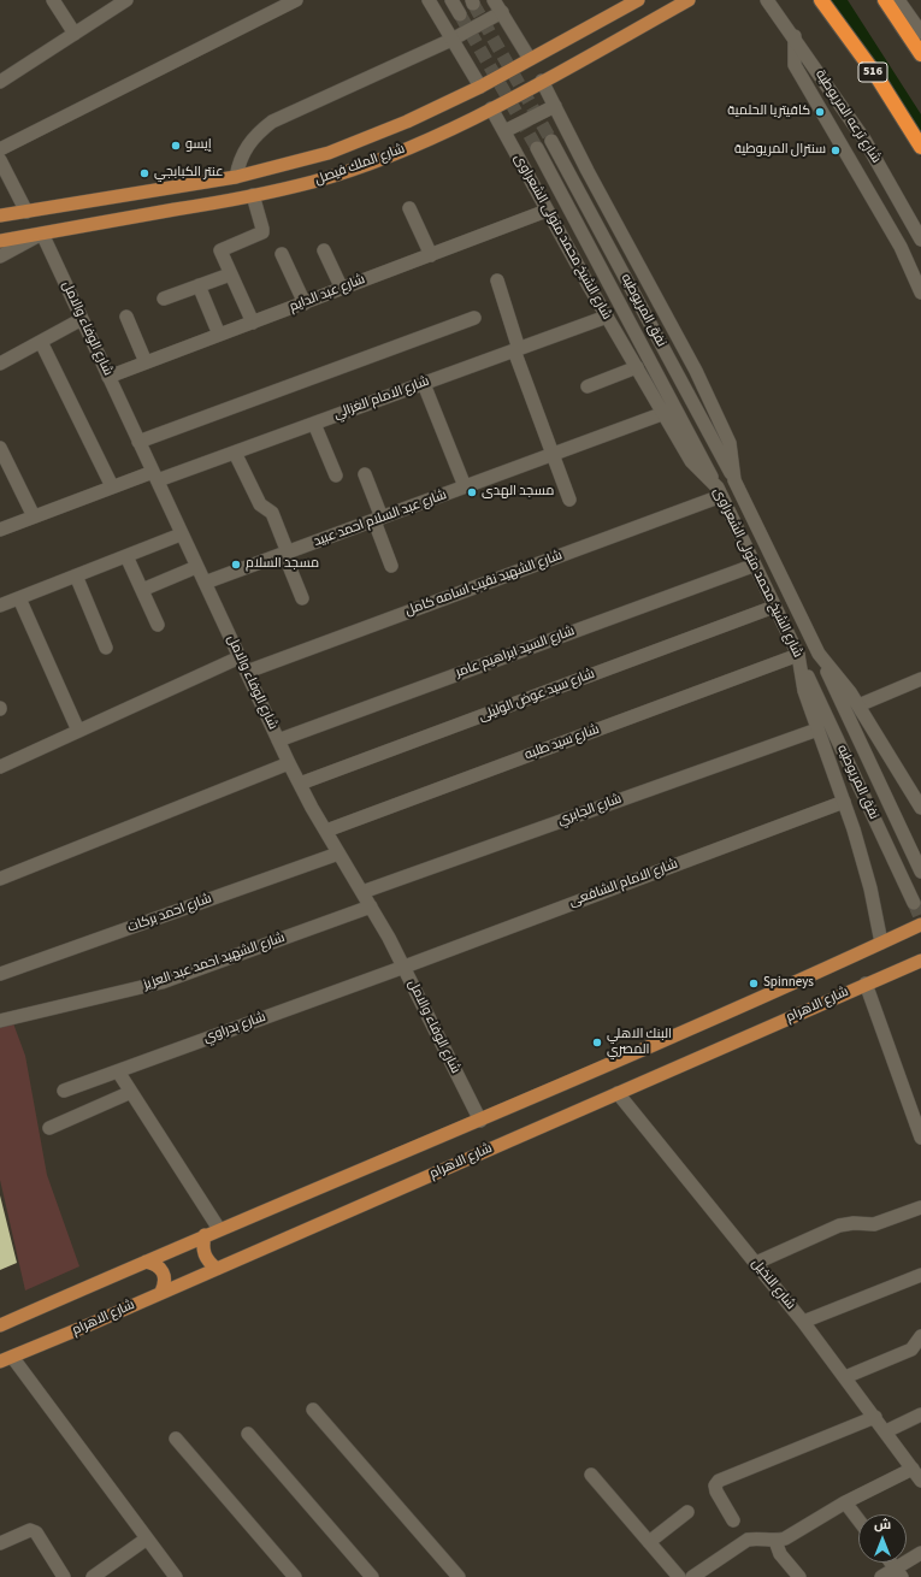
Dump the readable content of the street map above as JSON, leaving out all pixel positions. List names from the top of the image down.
{
  "streets": {
    "highway": ["516"],
    "main road": ["شارع الملك فيصل", "شارع الاهرام"],
    "street": [
      "شارع ترعه المريوطية",
      "شارع الشيخ محمد متولى الشعراوى",
      "شارع عبد الدايم",
      "نفق المريوطيه",
      "شارع الوفاء والامل",
      "شارع الامام الغزالي",
      "شارع عبد السلام احمد عبيد",
      "شارع الشهيد نقيب اسامه كامل",
      "شارع السيد ابراهيم عامر",
      "شارع سيد عوض الوليلى",
      "شارع سيد طلبه",
      "شارع الجابري",
      "شارع الامام الشافعى",
      "شارع احمد بركات",
      "شارع الشهيد احمد عبد العزيز",
      "شارع بدراوي",
      "شارع النخيل"
    ]
  },
  "crossings": [
    ["شارع الملك فيصل", "شارع الشيخ محمد متولى الشعراوى"],
    ["شارع الملك فيصل", "شارع الوفاء والامل"],
    ["شارع الشيخ محمد متولى الشعراوى", "شارع عبد الدايم"],
    ["شارع الشيخ محمد متولى الشعراوى", "نفق المريوطيه"],
    ["شارع الشيخ محمد متولى الشعراوى", "شارع الامام الغزالي"],
    ["شارع الشيخ محمد متولى الشعراوى", "شارع عبد السلام احمد عبيد"],
    ["شارع الشيخ محمد متولى الشعراوى", "شارع الشهيد نقيب اسامه كامل"],
    ["شارع الشيخ محمد متولى الشعراوى", "شارع السيد ابراهيم عامر"],
    ["شارع الشيخ محمد متولى الشعراوى", "شارع سيد عوض الوليلى"],
    ["شارع الشيخ محمد متولى الشعراوى", "شارع سيد طلبه"],
    ["شارع الشيخ محمد متولى الشعراوى", "شارع الجابري"],
    ["شارع الشيخ محمد متولى الشعراوى", "شارع الامام الشافعى"],
    ["شارع عبد الدايم", "شارع الوفاء والامل"],
    ["نفق المريوطيه", "شارع الشهيد نقيب اسامه كامل"],
    ["نفق المريوطيه", "شارع سيد طلبه"],
    ["شارع الوفاء والامل", "شارع الامام الغزالي"],
    ["شارع الوفاء والامل", "شارع عبد السلام احمد عبيد"],
    ["شارع الوفاء والامل", "شارع الشهيد نقيب اسامه كامل"],
    ["شارع الوفاء والامل", "شارع السيد ابراهيم عامر"],
    ["شارع الوفاء والامل", "شارع سيد عوض الوليلى"],
    ["شارع الوفاء والامل", "شارع سيد طلبه"],
    ["شارع الوفاء والامل", "شارع الجابري"],
    ["شارع الوفاء والامل", "شارع الامام الشافعى"],
    ["شارع الوفاء والامل", "شارع احمد بركات"],
    ["شارع الوفاء والامل", "شارع الشهيد احمد عبد العزيز"],
    ["شارع الوفاء والامل", "شارع بدراوي"],
    ["شارع الامام الشافعى", "شارع بدراوي"],
    ["شارع الاهرام", "شارع النخيل"]
  ],
  "places": [
    "كافيتريا الحلمية",
    "إيسو",
    "سنترال المريوطية",
    "عنتر الكبابجي",
    "مسجد الهدى",
    "مسجد السلام",
    "Spinneys",
    "البنك الاهلي المصري"
  ],
  "north": "top"
}
